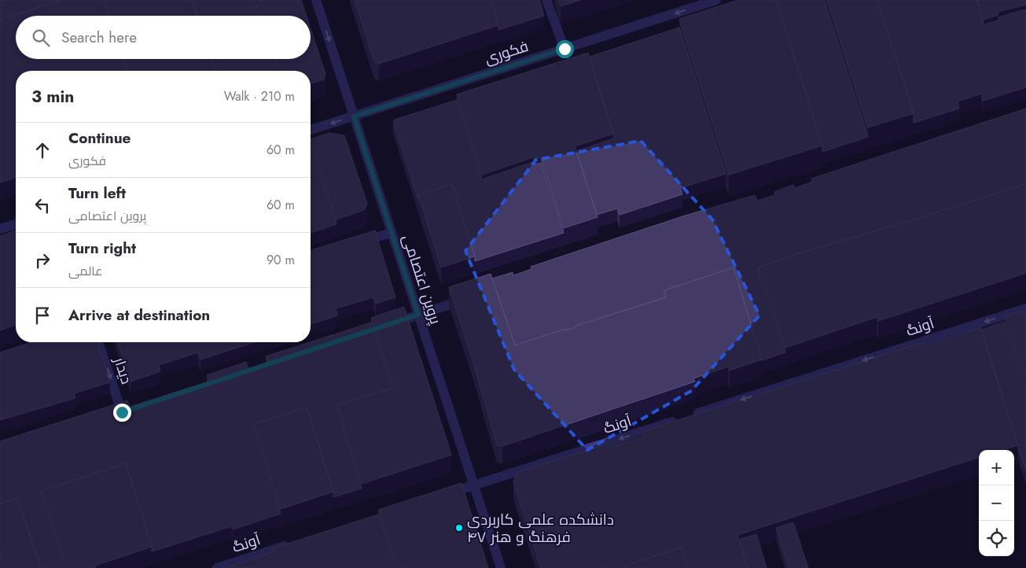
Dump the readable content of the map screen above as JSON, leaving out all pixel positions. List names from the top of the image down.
{
  "streets": {
    "street": [
      "فکوری",
      "پروین اعتصامی",
      "آونگ",
      "دیدار"
    ]
  },
  "crossings": [
    ["فکوری", "پروین اعتصامی"],
    ["پروین اعتصامی", "آونگ"]
  ],
  "one_way": ["فکوری", "آونگ", "دیدار"],
  "places": ["دانشکده علمی کاربردی فرهنگ و هنر ۴۷"],
  "page": {
    "search": "Search here",
    "heading": ["3 min", "Walk · 210 m"],
    "list": [
      ["Continue", "فکوری", "60 m"],
      ["Turn left", "پروین اعتصامی", "60 m"],
      ["Turn right", "عالمی", "90 m"],
      "Arrive at destination"
    ],
    "map_buttons": ["+", "−"]
  }
}
